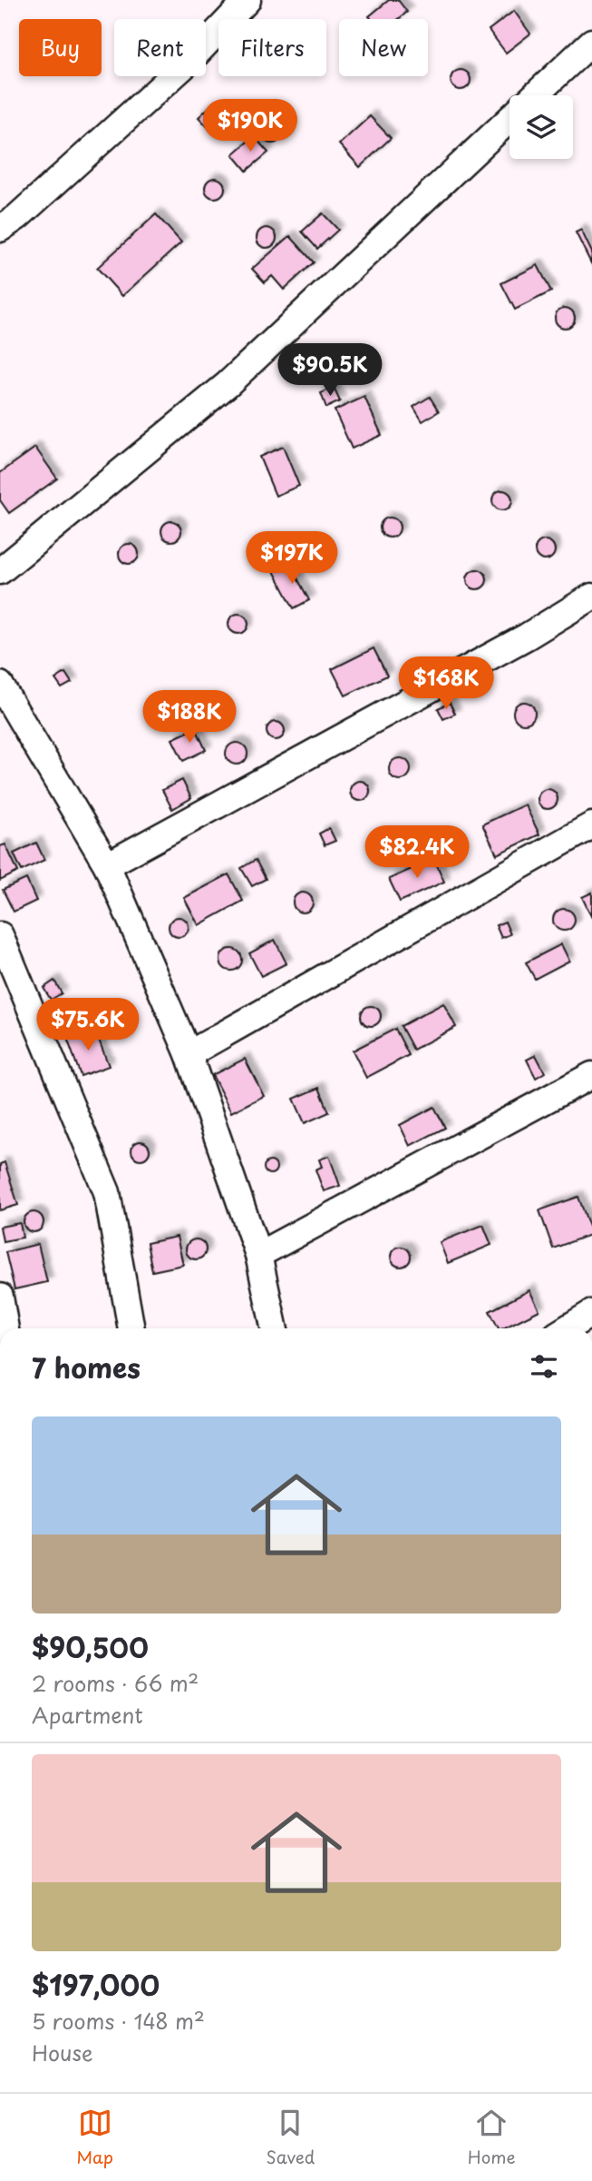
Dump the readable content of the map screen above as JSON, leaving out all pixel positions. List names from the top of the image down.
{
  "page": {
    "chip": [
      "Buy",
      "Rent",
      "Filters",
      "New"
    ],
    "price": [
      "$190K",
      "$90.5K",
      "$197K",
      "$168K",
      "$188K",
      "$82.4K",
      "$75.6K"
    ],
    "heading": "7 homes",
    "list": [
      {
        "name": "$90,500",
        "note": "2 rooms · 66 m² · Apartment"
      },
      {
        "name": "$197,000",
        "note": "5 rooms · 148 m² · House"
      }
    ],
    "tabs": ["Map", "Saved", "Home"]
  }
}
